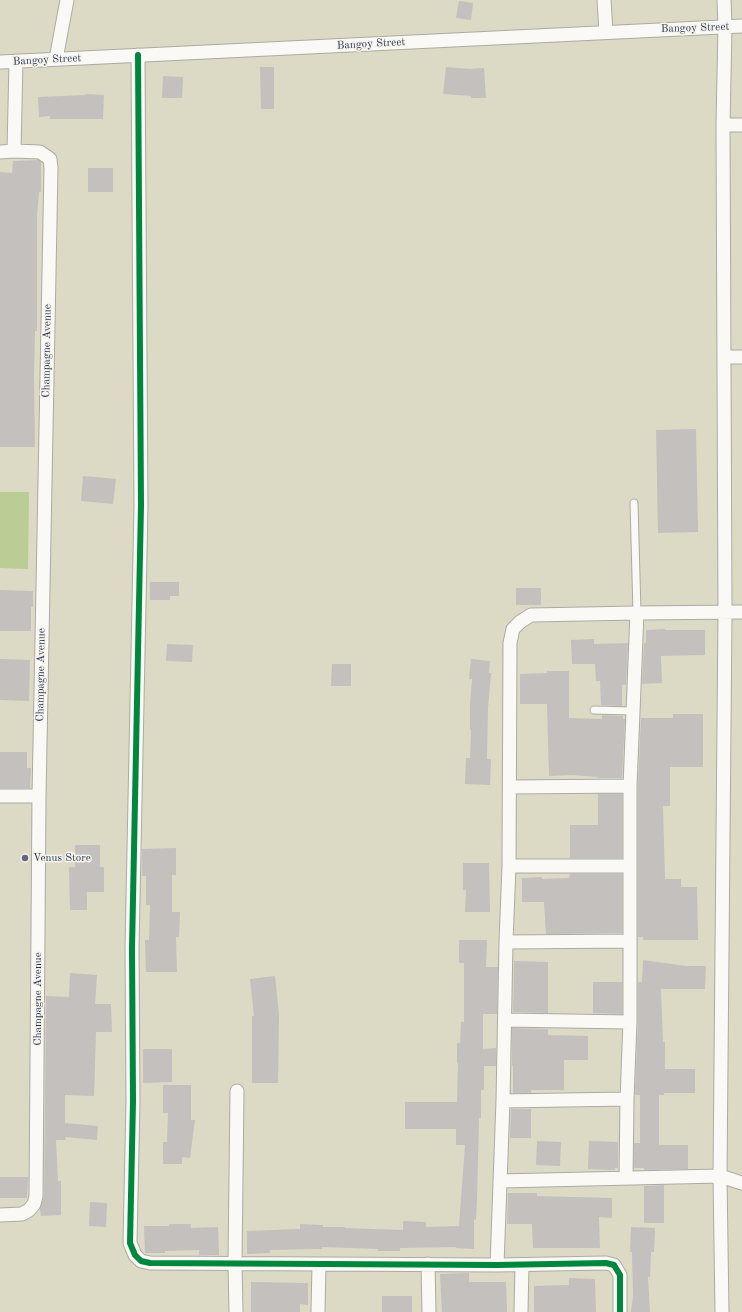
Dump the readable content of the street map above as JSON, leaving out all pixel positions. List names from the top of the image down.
{
  "streets": {
    "street": ["Bangoy Street", "Champagne Avenue"]
  },
  "places": ["Venus Store"]
}
